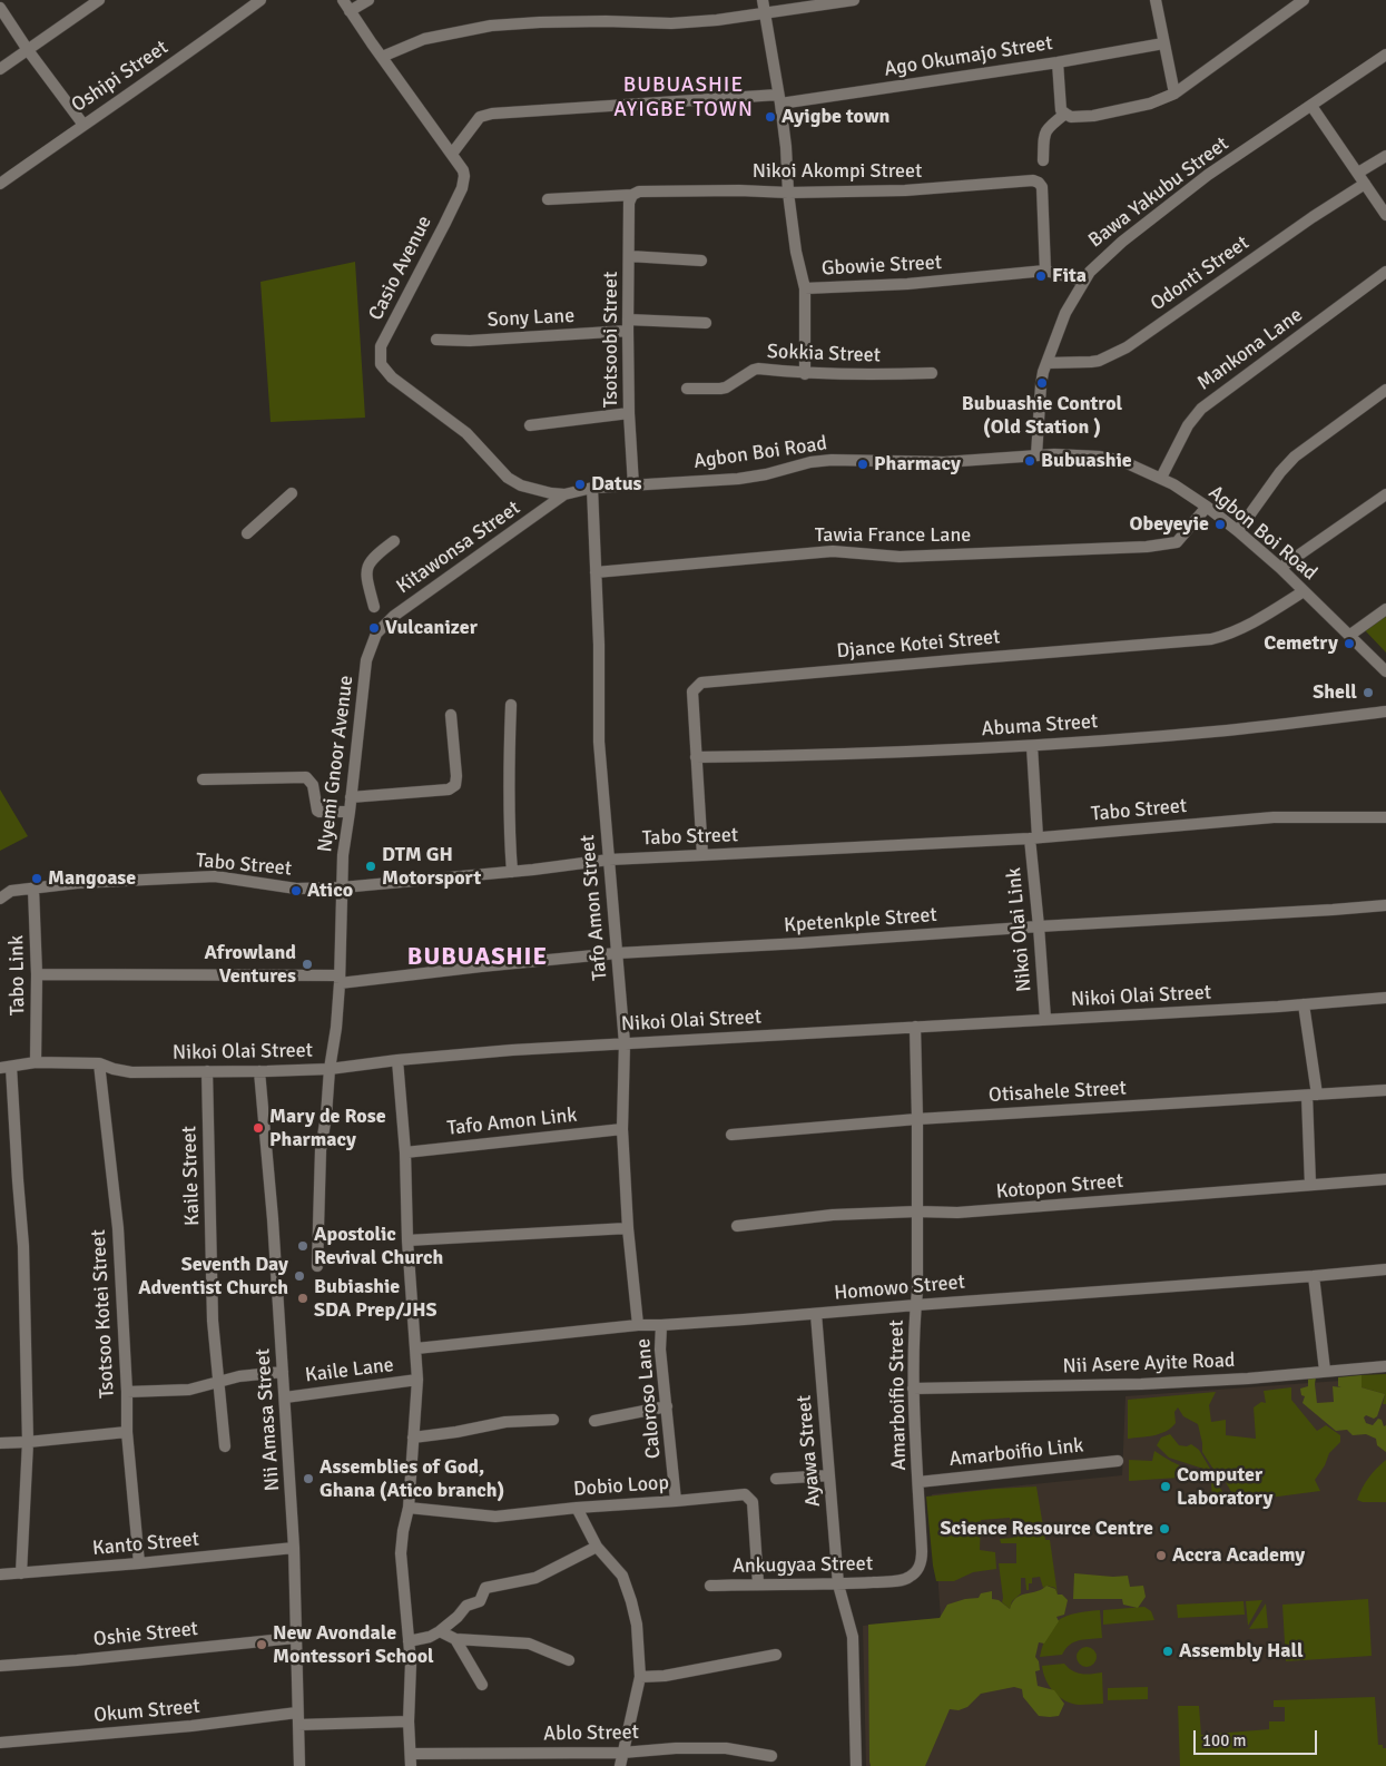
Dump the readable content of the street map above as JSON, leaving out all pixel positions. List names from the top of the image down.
{
  "streets": {
    "street": [
      "Ago Okumajo Street",
      "Oshipi Street",
      "Nikoi Akompi Street",
      "Bawa Yakubu Street",
      "Gbowie Street",
      "Casio Avenue",
      "Odonti Street",
      "Sony Lane",
      "Tsotsoobi Street",
      "Mankona Lane",
      "Sokkia Street",
      "Agbon Boi Road",
      "Tawia France Lane",
      "Kitawonsa Street",
      "Djance Kotei Street",
      "Abuma Street",
      "Nyemi Gnoor Avenue",
      "Tabo Street",
      "Tafo Amon Street",
      "Kpetenkple Street",
      "Nikoi Olai Link",
      "Tabo Link",
      "Nikoi Olai Street",
      "Otisahele Street",
      "Tafo Amon Link",
      "Kaile Street",
      "Kotopon Street",
      "Homowo Street",
      "Tsotsoo Kotei Street",
      "Nii Asere Ayite Road",
      "Kaile Lane",
      "Amarboifio Street",
      "Caloroso Lane",
      "Nii Amasa Street",
      "Ayawa Street",
      "Amarboifio Link",
      "Dobio Loop",
      "Kanto Street",
      "Ankugyaa Street",
      "Oshie Street",
      "Okum Street",
      "Ablo Street"
    ]
  },
  "crossings": [
    ["Ago Okumajo Street", "Gbowie Street"],
    ["Ago Okumajo Street", "Casio Avenue"],
    ["Nikoi Akompi Street", "Gbowie Street"],
    ["Nikoi Akompi Street", "Tsotsoobi Street"],
    ["Bawa Yakubu Street", "Gbowie Street"],
    ["Bawa Yakubu Street", "Odonti Street"],
    ["Bawa Yakubu Street", "Agbon Boi Road"],
    ["Casio Avenue", "Agbon Boi Road"],
    ["Casio Avenue", "Kitawonsa Street"],
    ["Sony Lane", "Tsotsoobi Street"],
    ["Tsotsoobi Street", "Agbon Boi Road"],
    ["Mankona Lane", "Agbon Boi Road"],
    ["Agbon Boi Road", "Tawia France Lane"],
    ["Agbon Boi Road", "Kitawonsa Street"],
    ["Agbon Boi Road", "Djance Kotei Street"],
    ["Agbon Boi Road", "Tafo Amon Street"],
    ["Tawia France Lane", "Tafo Amon Street"],
    ["Kitawonsa Street", "Nyemi Gnoor Avenue"],
    ["Djance Kotei Street", "Abuma Street"],
    ["Djance Kotei Street", "Tabo Street"],
    ["Abuma Street", "Nikoi Olai Link"],
    ["Nyemi Gnoor Avenue", "Tabo Street"],
    ["Nyemi Gnoor Avenue", "Kpetenkple Street"],
    ["Nyemi Gnoor Avenue", "Nikoi Olai Street"],
    ["Tabo Street", "Tafo Amon Street"],
    ["Tabo Street", "Nikoi Olai Link"],
    ["Tabo Street", "Tabo Link"],
    ["Tafo Amon Street", "Kpetenkple Street"],
    ["Tafo Amon Street", "Nikoi Olai Street"],
    ["Tafo Amon Street", "Tafo Amon Link"],
    ["Tafo Amon Street", "Homowo Street"],
    ["Kpetenkple Street", "Nikoi Olai Link"],
    ["Kpetenkple Street", "Tabo Link"],
    ["Nikoi Olai Link", "Nikoi Olai Street"],
    ["Tabo Link", "Nikoi Olai Street"],
    ["Nikoi Olai Street", "Kaile Street"],
    ["Nikoi Olai Street", "Tsotsoo Kotei Street"],
    ["Nikoi Olai Street", "Amarboifio Street"],
    ["Nikoi Olai Street", "Nii Amasa Street"],
    ["Otisahele Street", "Amarboifio Street"],
    ["Kotopon Street", "Amarboifio Street"],
    ["Homowo Street", "Amarboifio Street"],
    ["Homowo Street", "Caloroso Lane"],
    ["Homowo Street", "Ayawa Street"],
    ["Tsotsoo Kotei Street", "Kanto Street"],
    ["Nii Asere Ayite Road", "Amarboifio Street"],
    ["Kaile Lane", "Nii Amasa Street"],
    ["Amarboifio Street", "Amarboifio Link"],
    ["Amarboifio Street", "Ankugyaa Street"],
    ["Caloroso Lane", "Dobio Loop"],
    ["Nii Amasa Street", "Kanto Street"],
    ["Nii Amasa Street", "Oshie Street"],
    ["Nii Amasa Street", "Okum Street"],
    ["Ayawa Street", "Ankugyaa Street"],
    ["Dobio Loop", "Ankugyaa Street"]
  ],
  "districts": ["BUBUASHIE AYIGBE TOWN", "BUBUASHIE"],
  "places": [
    "Ayigbe town",
    "Fita",
    "Bubuashie Control (Old Station )",
    "Bubuashie",
    "Pharmacy",
    "Datus",
    "Obeyeyie",
    "Vulcanizer",
    "Cemetry",
    "Shell",
    "DTM GH Motorsport",
    "Mangoase",
    "Atico",
    "Afrowland Ventures",
    "Mary de Rose Pharmacy",
    "Apostolic Revival Church",
    "Seventh Day Adventist Church",
    "Bubiashie SDA Prep/JHS",
    "Assemblies of God, Ghana (Atico branch)",
    "Computer Laboratory",
    "Science Resource Centre",
    "Accra Academy",
    "New Avondale Montessori School",
    "Assembly Hall"
  ],
  "scale_bar": "100 m"
}
